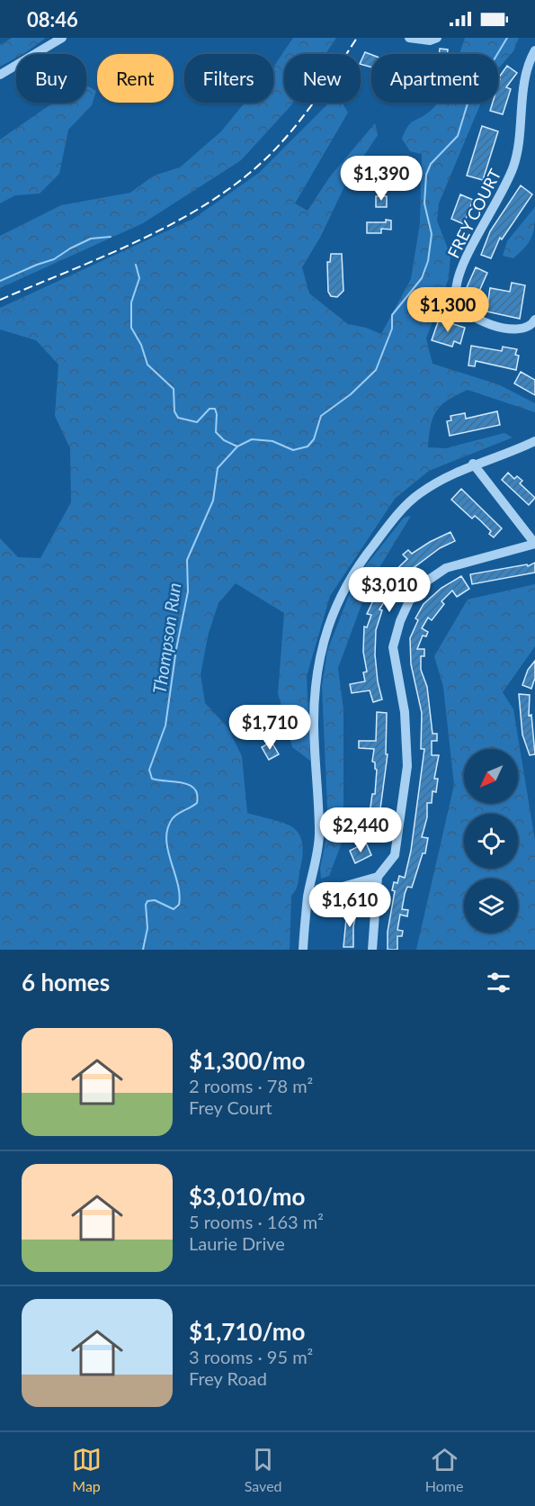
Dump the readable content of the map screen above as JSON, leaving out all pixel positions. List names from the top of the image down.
{
  "streets": {
    "street": ["FREY COURT"]
  },
  "water": ["Thompson Run"],
  "north": "bottom left",
  "page": {
    "status": "08:46",
    "chip": [
      "Buy",
      "Rent",
      "Filters",
      "New",
      "Apartment"
    ],
    "price": [
      "$1,390",
      "$1,300",
      "$3,010",
      "$1,710",
      "$2,440",
      "$1,610"
    ],
    "heading": "6 homes",
    "list": [
      {
        "name": "$1,300/mo",
        "note": "2 rooms · 78 m² · Frey Court"
      },
      {
        "name": "$3,010/mo",
        "note": "5 rooms · 163 m² · Laurie Drive"
      },
      {
        "name": "$1,710/mo",
        "note": "3 rooms · 95 m² · Frey Road"
      }
    ],
    "tabs": ["Map", "Saved", "Home"]
  }
}
